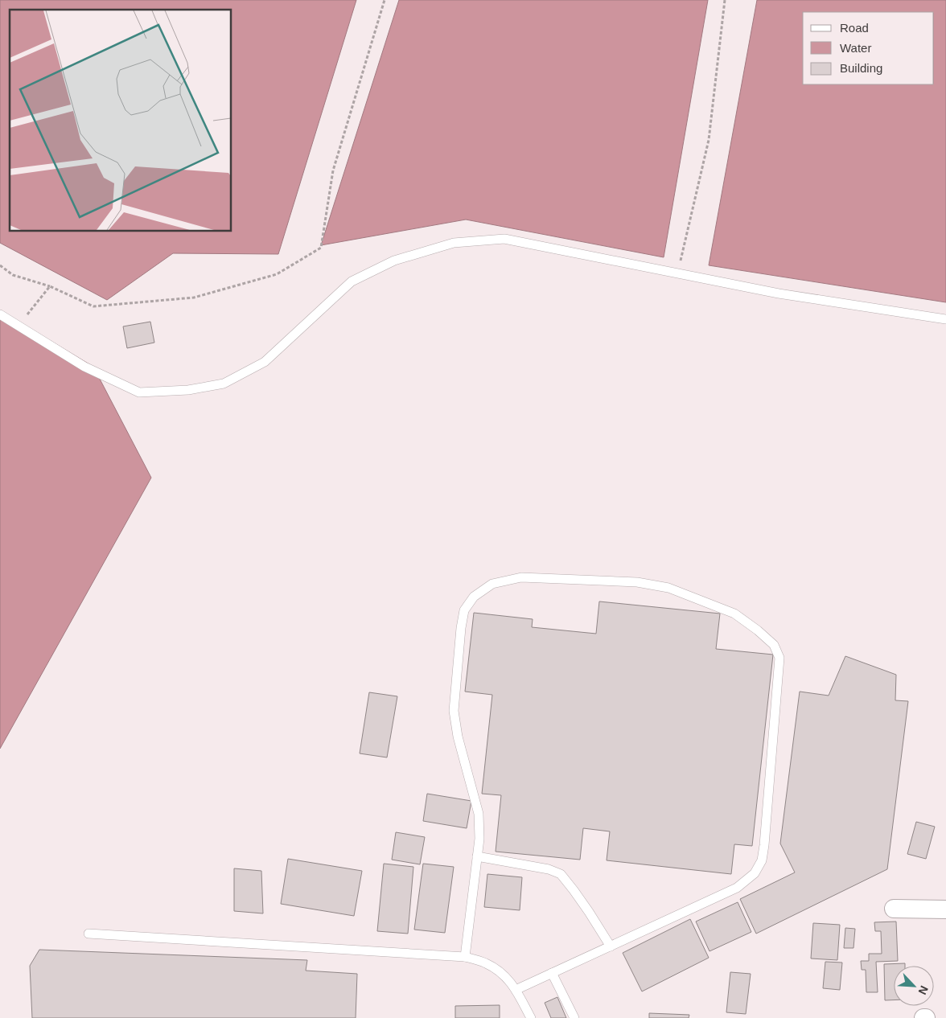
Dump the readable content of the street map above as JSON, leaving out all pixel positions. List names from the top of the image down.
{
  "legend": ["Road", "Water", "Building"],
  "north": "bottom right"
}
